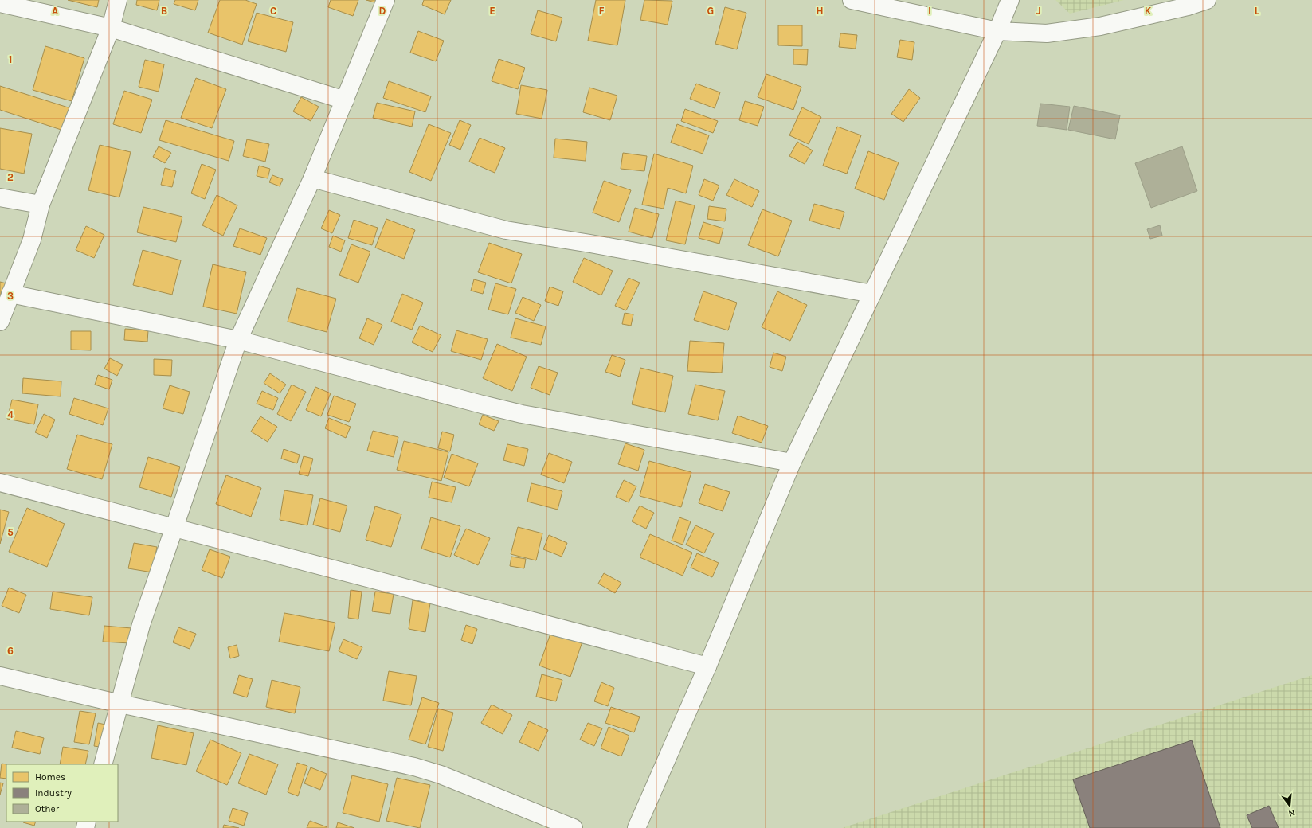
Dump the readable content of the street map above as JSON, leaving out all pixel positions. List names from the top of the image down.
{
  "legend": ["Homes", "Industry", "Other"],
  "north": "bottom",
  "grid": {
    "columns": [
      "A",
      "B",
      "C",
      "D",
      "E",
      "F",
      "G",
      "H",
      "I",
      "J",
      "K",
      "L"
    ],
    "rows": [
      "1",
      "2",
      "3",
      "4",
      "5",
      "6"
    ]
  }
}
